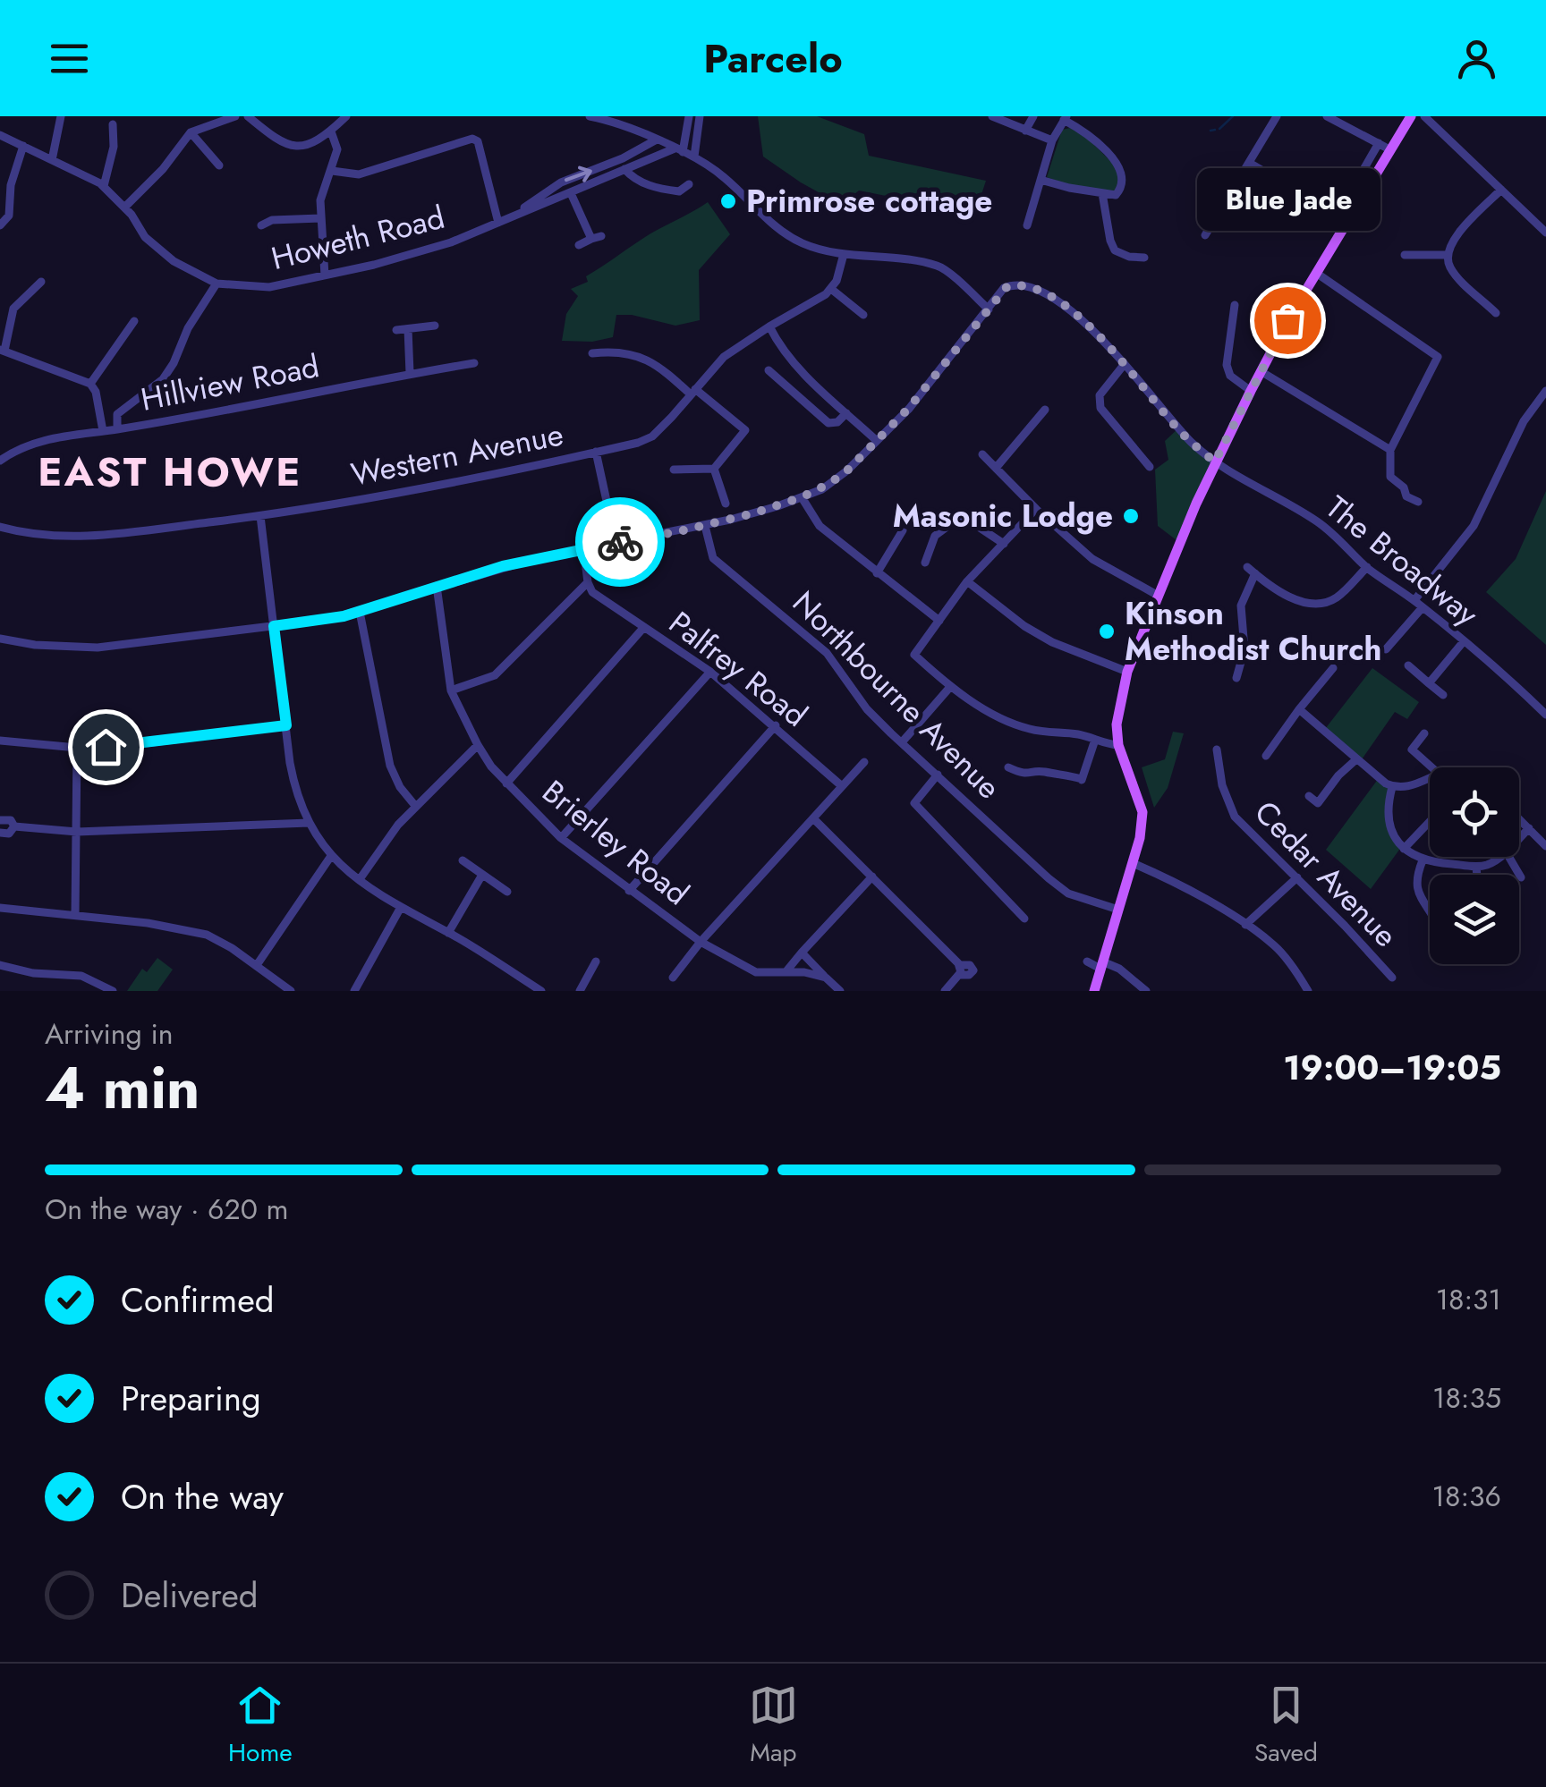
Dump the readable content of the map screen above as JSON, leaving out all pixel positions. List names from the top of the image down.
{
  "streets": {
    "street": [
      "Howeth Road",
      "Hillview Road",
      "Western Avenue",
      "The Broadway",
      "Palfrey Road",
      "Northbourne Avenue",
      "Brierley Road",
      "Cedar Avenue"
    ]
  },
  "districts": ["EAST HOWE"],
  "places": [
    "Primrose cottage",
    "Blue Jade",
    "Masonic Lodge",
    "Kinson Methodist Church"
  ],
  "page": {
    "header": "Parcelo",
    "bubble": "Blue Jade",
    "heading": ["4 min", "Arriving in", "19:00–19:05"],
    "bar": "On the way · 620 m",
    "list": [
      ["Confirmed", "18:31"],
      ["Preparing", "18:35"],
      ["On the way", "18:36"],
      "Delivered"
    ],
    "tabs": ["Home", "Map", "Saved"]
  }
}
